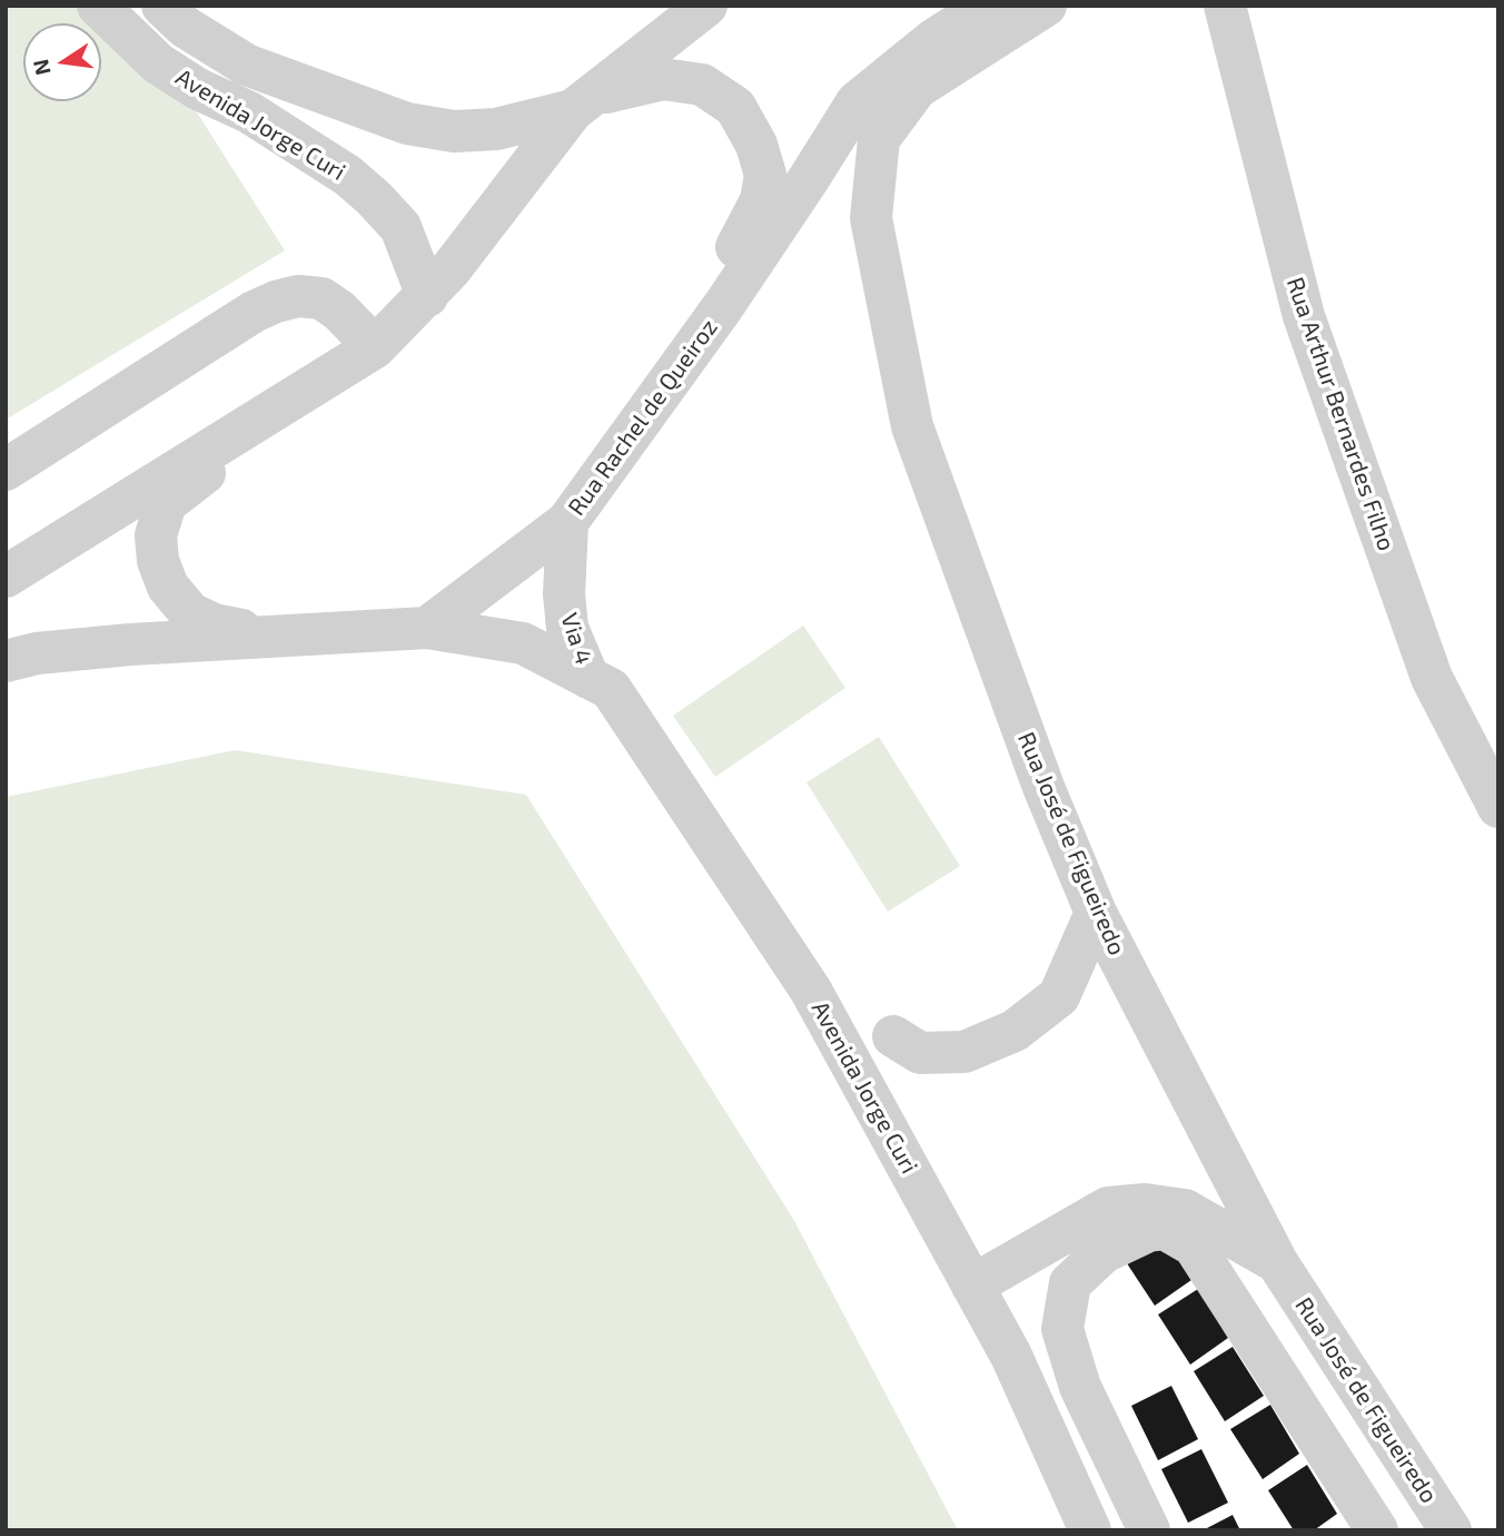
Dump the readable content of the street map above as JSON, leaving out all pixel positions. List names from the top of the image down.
{
  "streets": {
    "street": [
      "Avenida Jorge Curi",
      "Rua Arthur Bernardes Filho",
      "Rua Rachel de Queiroz",
      "Via 4",
      "Rua José de Figueiredo"
    ]
  },
  "crossings": [
    ["Avenida Jorge Curi", "Rua Rachel de Queiroz"],
    ["Avenida Jorge Curi", "Via 4"],
    ["Rua Rachel de Queiroz", "Via 4"]
  ],
  "north": "left"
}
